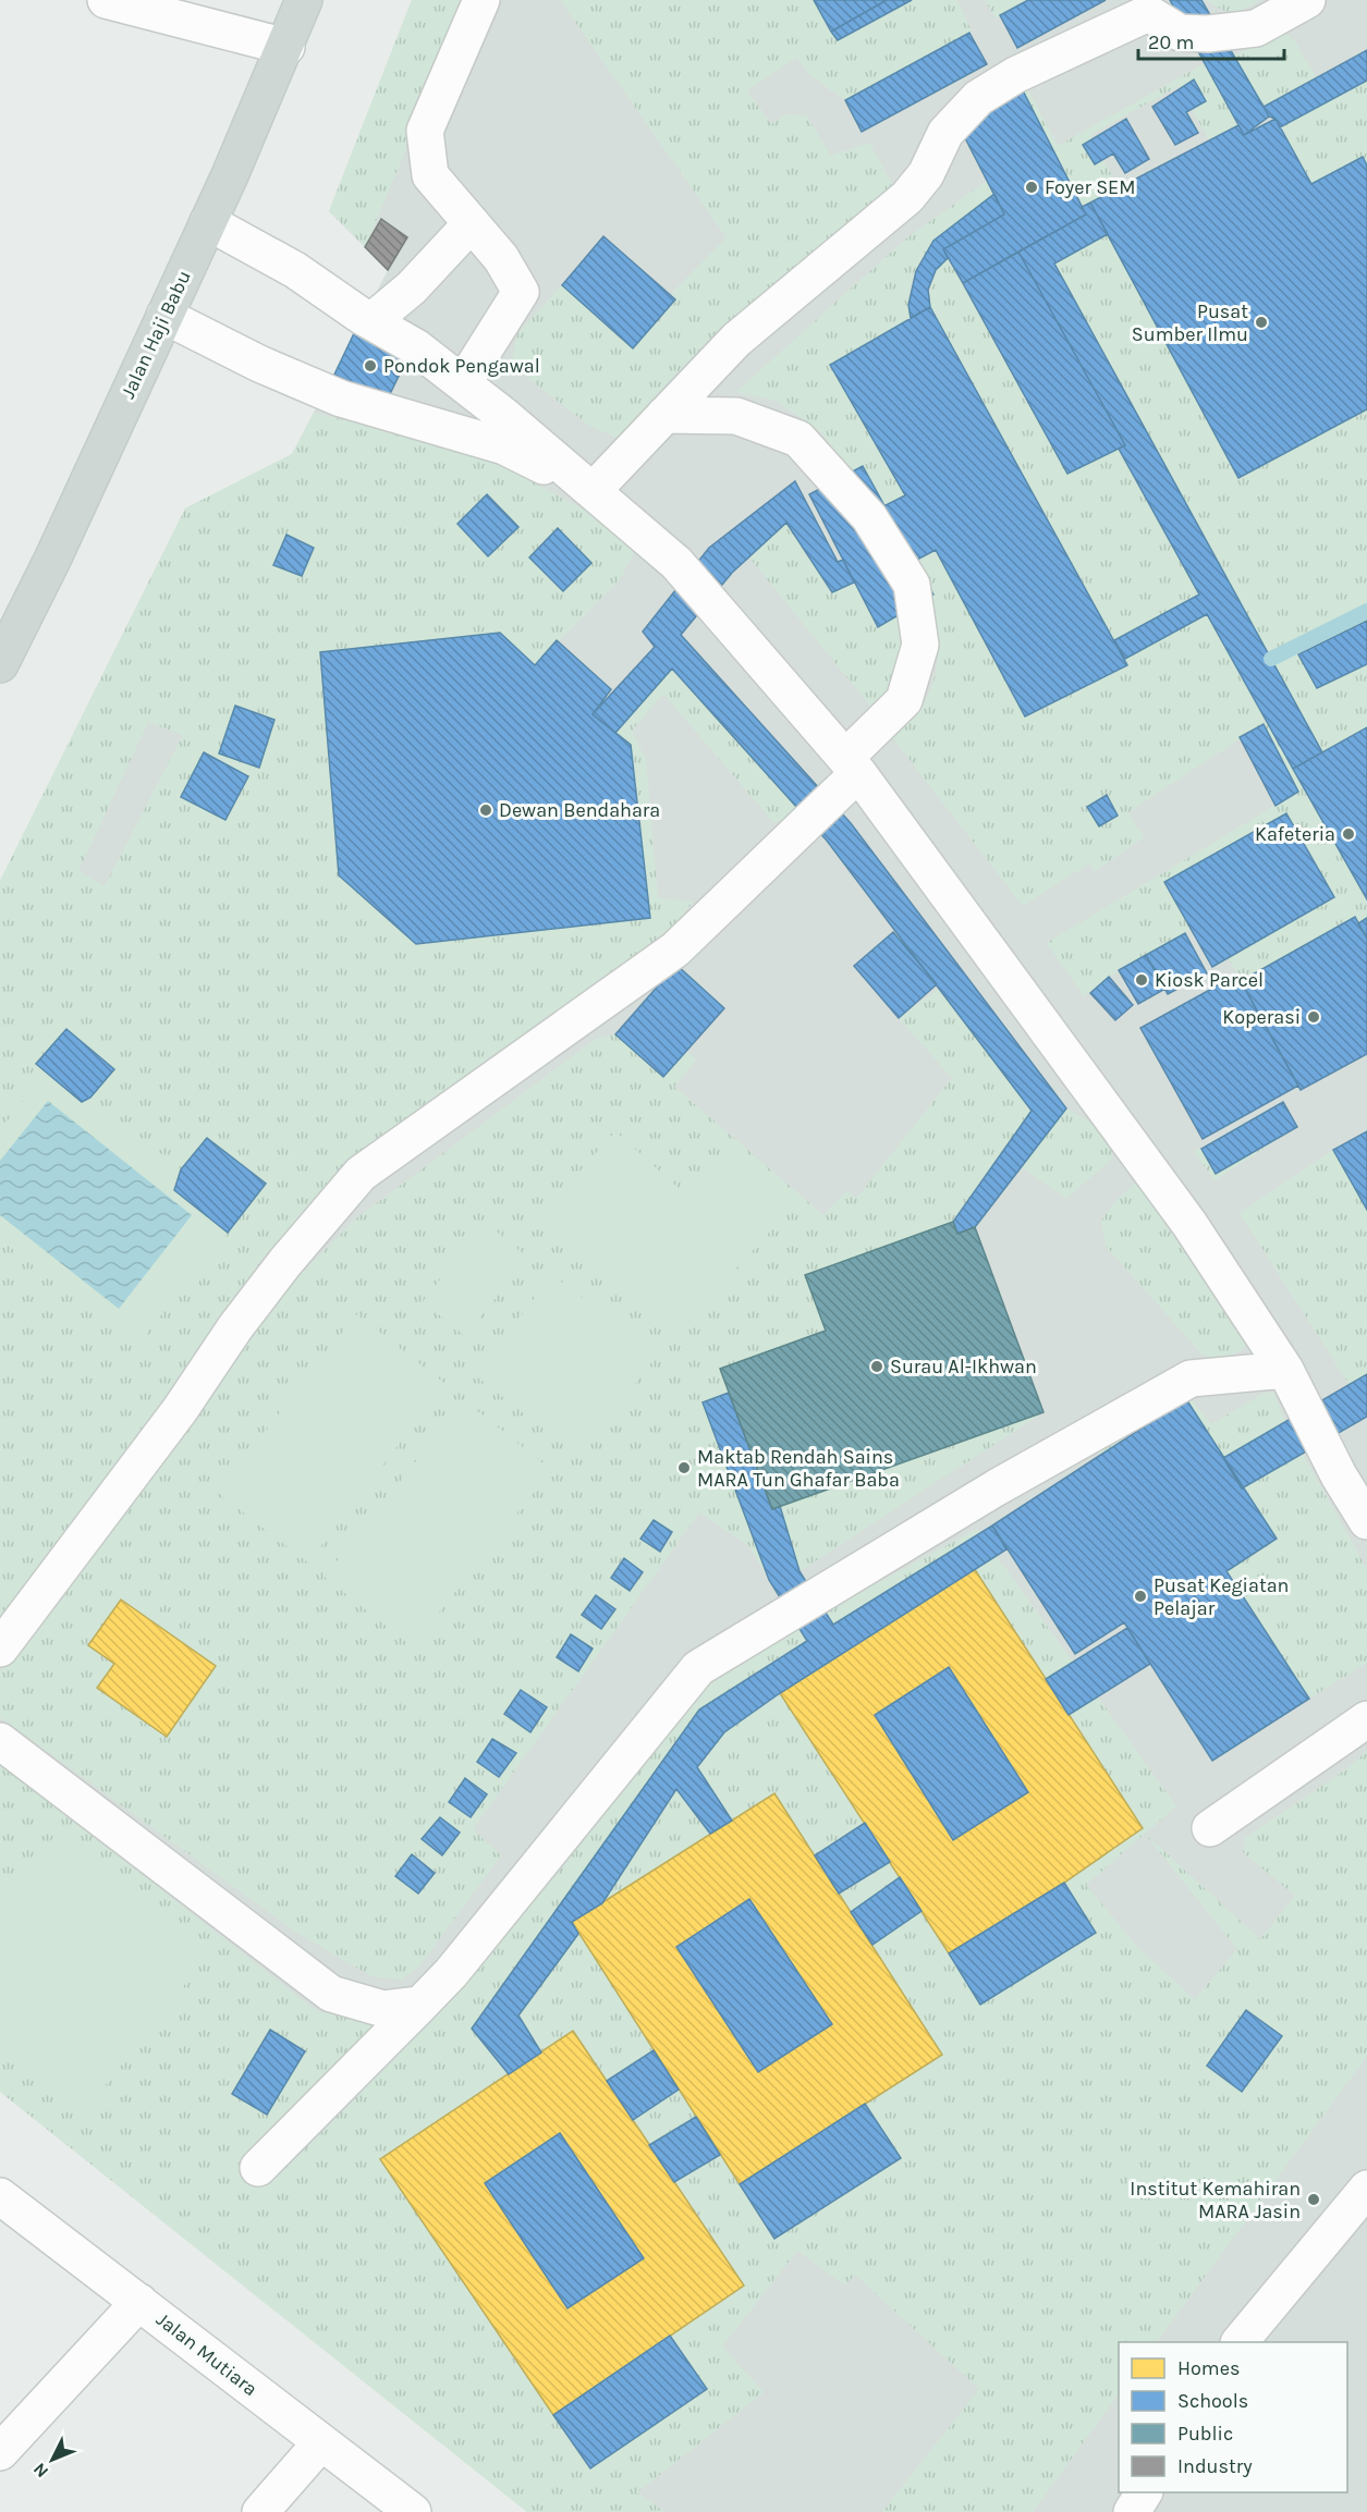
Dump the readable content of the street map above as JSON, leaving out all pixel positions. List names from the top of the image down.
{
  "streets": {
    "main road": ["Jalan Haji Babu"],
    "street": ["Jalan Mutiara"]
  },
  "places": [
    "Foyer SEM",
    "Pusat Sumber Ilmu",
    "Pondok Pengawal",
    "Dewan Bendahara",
    "Kafeteria",
    "Kiosk Parcel",
    "Koperasi",
    "Surau Al-Ikhwan",
    "Maktab Rendah Sains MARA Tun Ghafar Baba",
    "Pusat Kegiatan Pelajar",
    "Institut Kemahiran MARA Jasin"
  ],
  "legend": [
    "Homes",
    "Schools",
    "Public",
    "Industry"
  ],
  "scale_bar": "20 m",
  "north": "bottom left"
}
